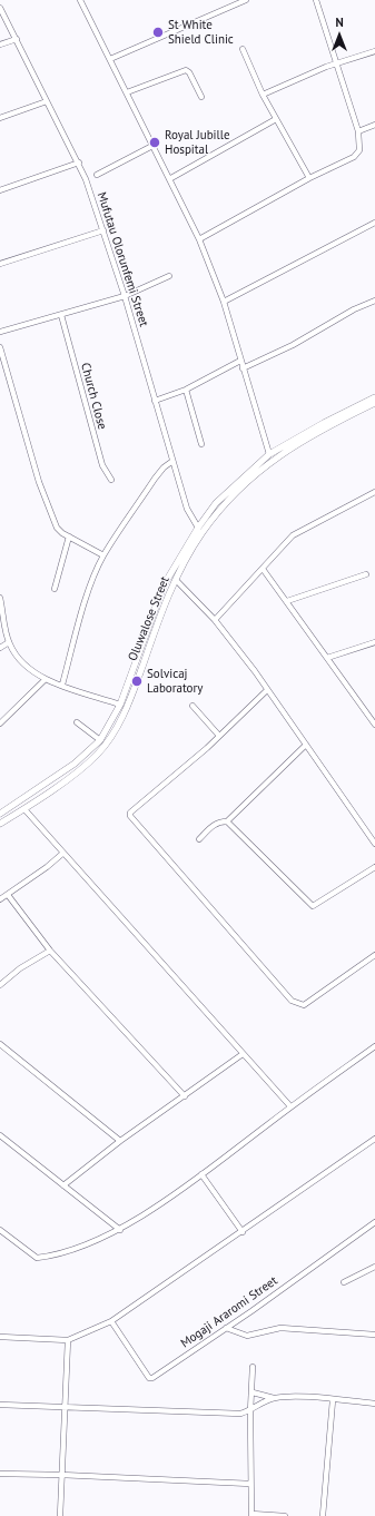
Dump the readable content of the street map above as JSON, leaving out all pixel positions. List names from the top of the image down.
{
  "streets": {
    "street": [
      "Mufutau Olorunfemi Street",
      "Church Close",
      "Oluwalose Street",
      "Mogaji Araromi Street"
    ]
  },
  "crossings": [
    ["Mufutau Olorunfemi Street", "Oluwalose Street"]
  ],
  "places": ["St White Shield Clinic", "Royal Jubille Hospital", "Solvicaj Laboratory"],
  "north": "top"
}
